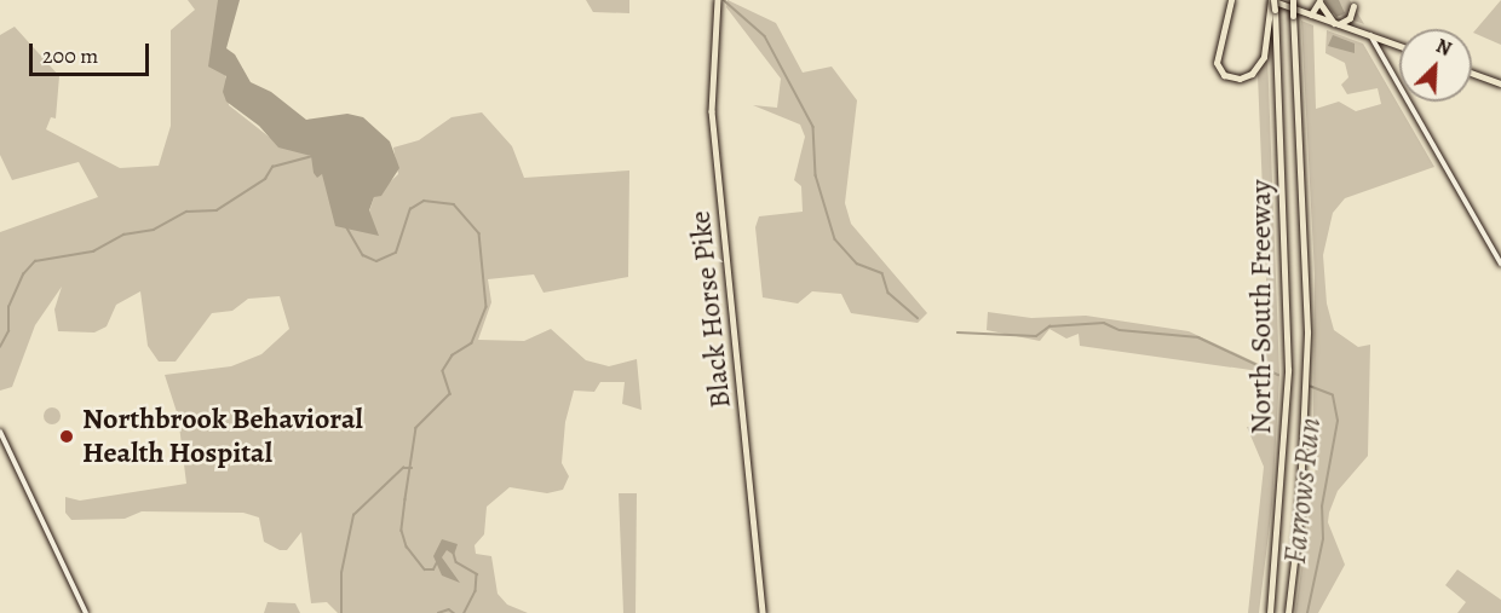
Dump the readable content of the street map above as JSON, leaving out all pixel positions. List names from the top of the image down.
{
  "streets": {
    "highway": ["North-South Freeway"],
    "main road": ["Black Horse Pike"]
  },
  "water": ["Farrows Run"],
  "places": ["Northbrook Behavioral Health Hospital"],
  "scale_bar": "200 m",
  "north": "top right"
}
